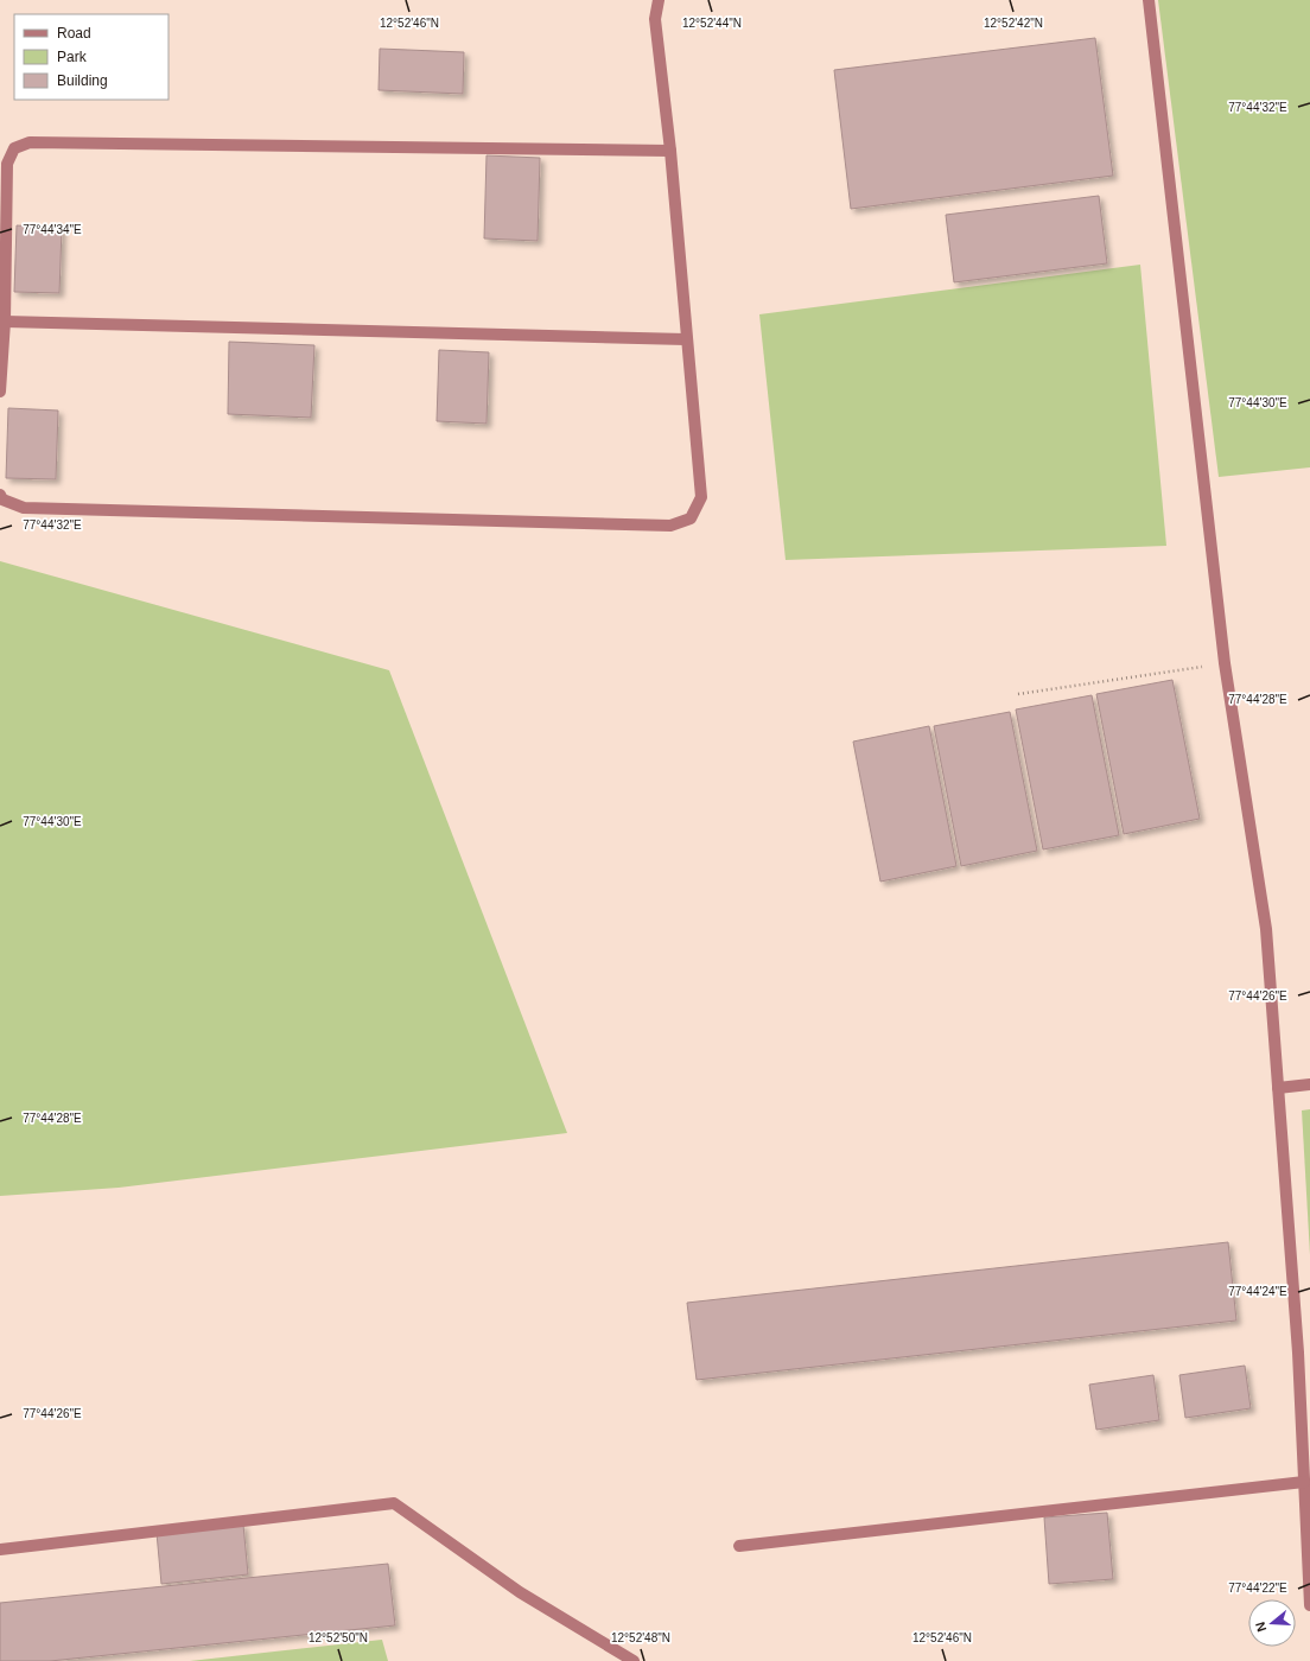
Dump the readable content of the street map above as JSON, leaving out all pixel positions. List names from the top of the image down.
{
  "legend": ["Road", "Park", "Building"],
  "north": "left",
  "coordinates": [
    "12°52'46\"N",
    "12°52'44\"N",
    "12°52'42\"N",
    "77°44'32\"E",
    "77°44'34\"E",
    "77°44'30\"E",
    "77°44'28\"E",
    "77°44'26\"E",
    "77°44'24\"E",
    "77°44'22\"E",
    "12°52'50\"N",
    "12°52'48\"N"
  ]
}
